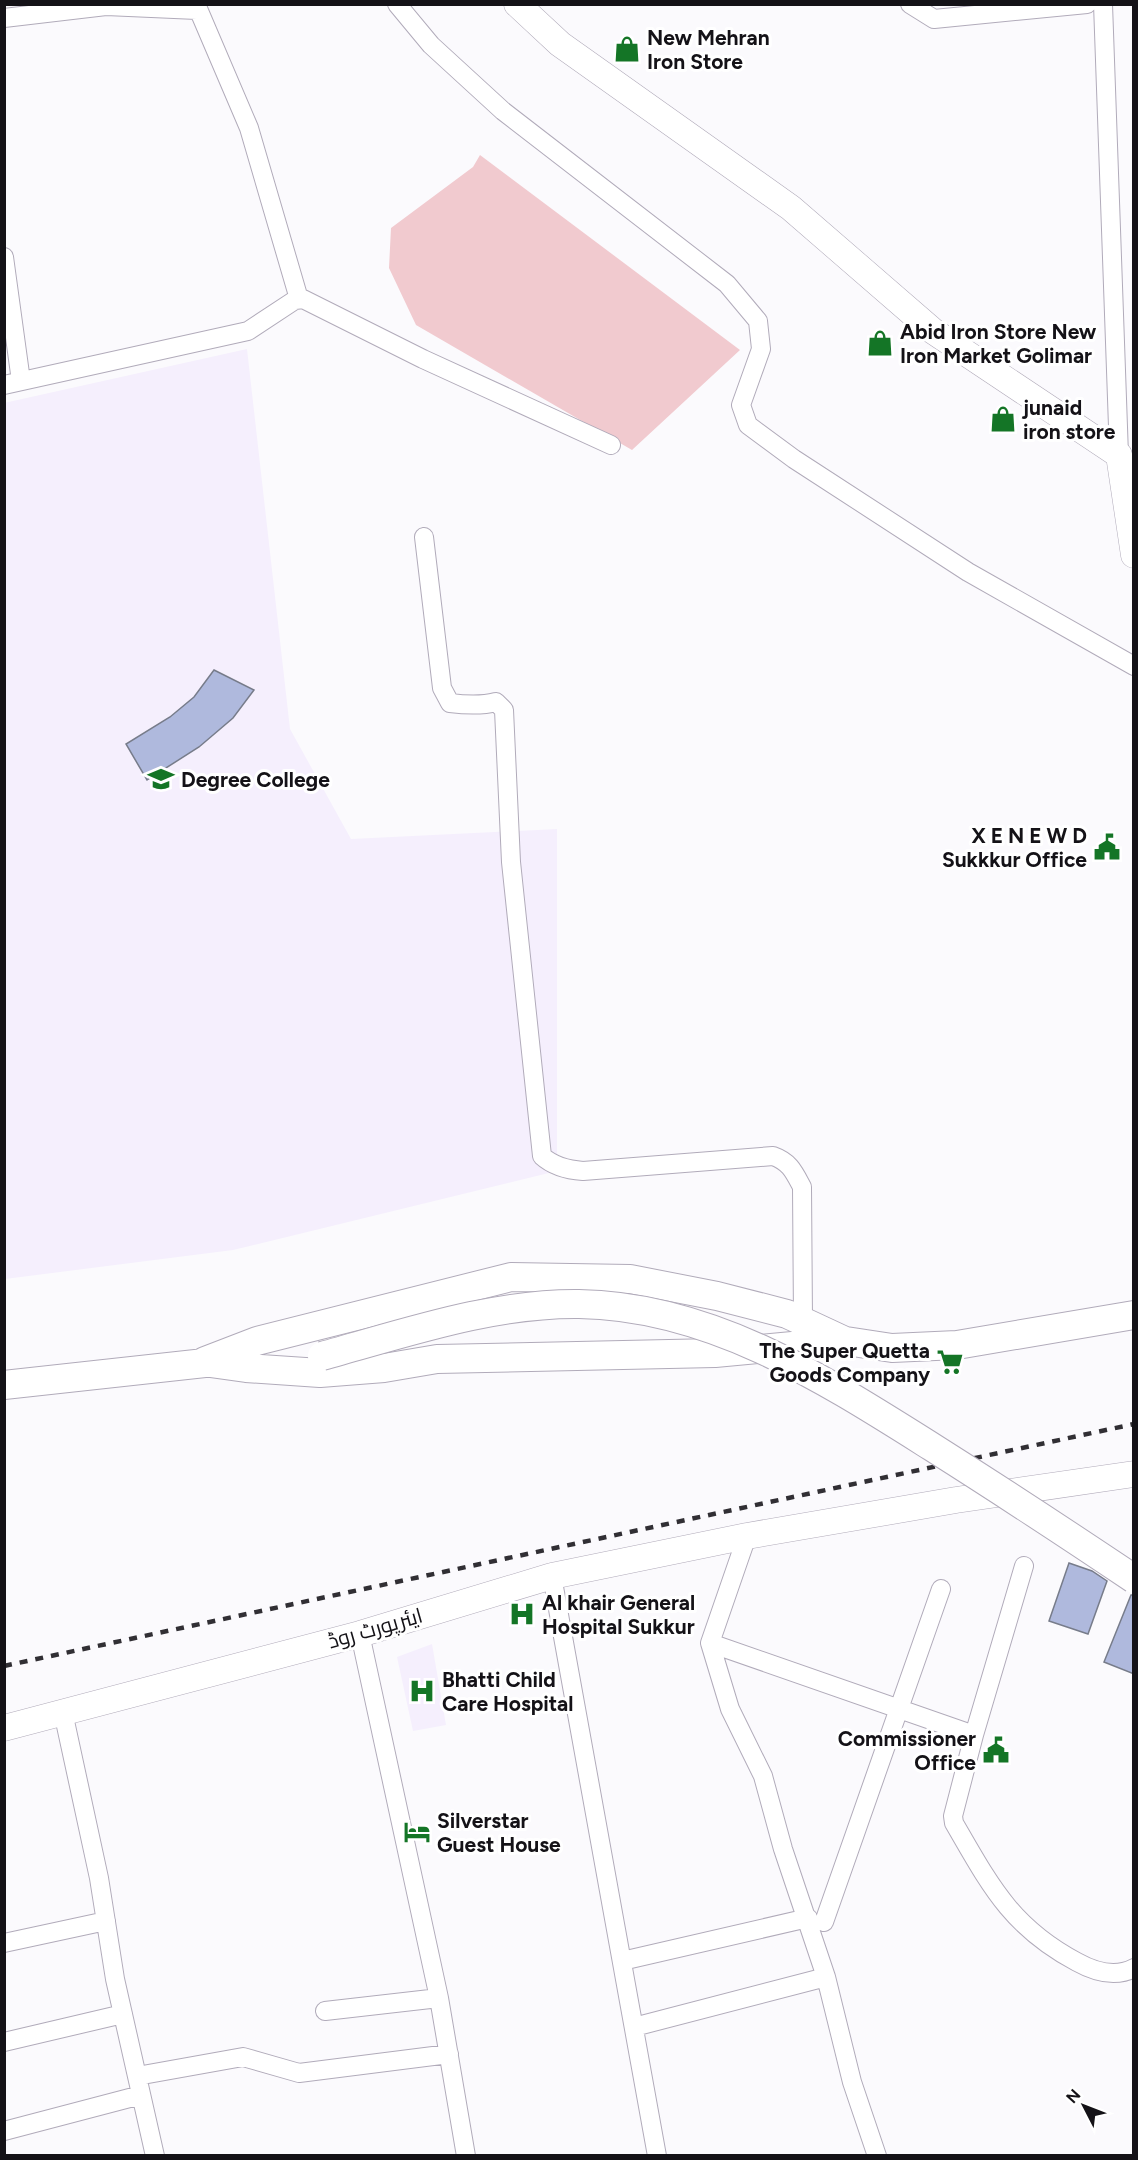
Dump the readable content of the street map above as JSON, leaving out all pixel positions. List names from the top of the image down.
{
  "streets": {
    "main road": ["ایئرپورٹ روڈ"]
  },
  "places": {
    "shop": ["New Mehran Iron Store", "Abid Iron Store New Iron Market Golimar", "junaid iron store"],
    "school or university": ["Degree College"],
    "public building": ["X E N E W D Sukkkur Office", "Commissioner Office"],
    "supermarket": ["The Super Quetta Goods Company"],
    "hospital": ["Al khair General Hospital Sukkur", "Bhatti Child Care Hospital"],
    "hotel": ["Silverstar Guest House"]
  },
  "north": "top left"
}
